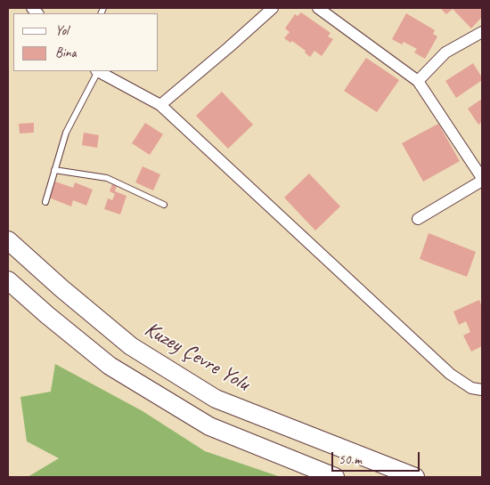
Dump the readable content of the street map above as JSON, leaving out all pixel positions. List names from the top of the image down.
{
  "streets": {
    "main road": ["Kuzey Çevre Yolu"]
  },
  "legend": ["Yol", "Bina"],
  "scale_bar": "50 m"
}
